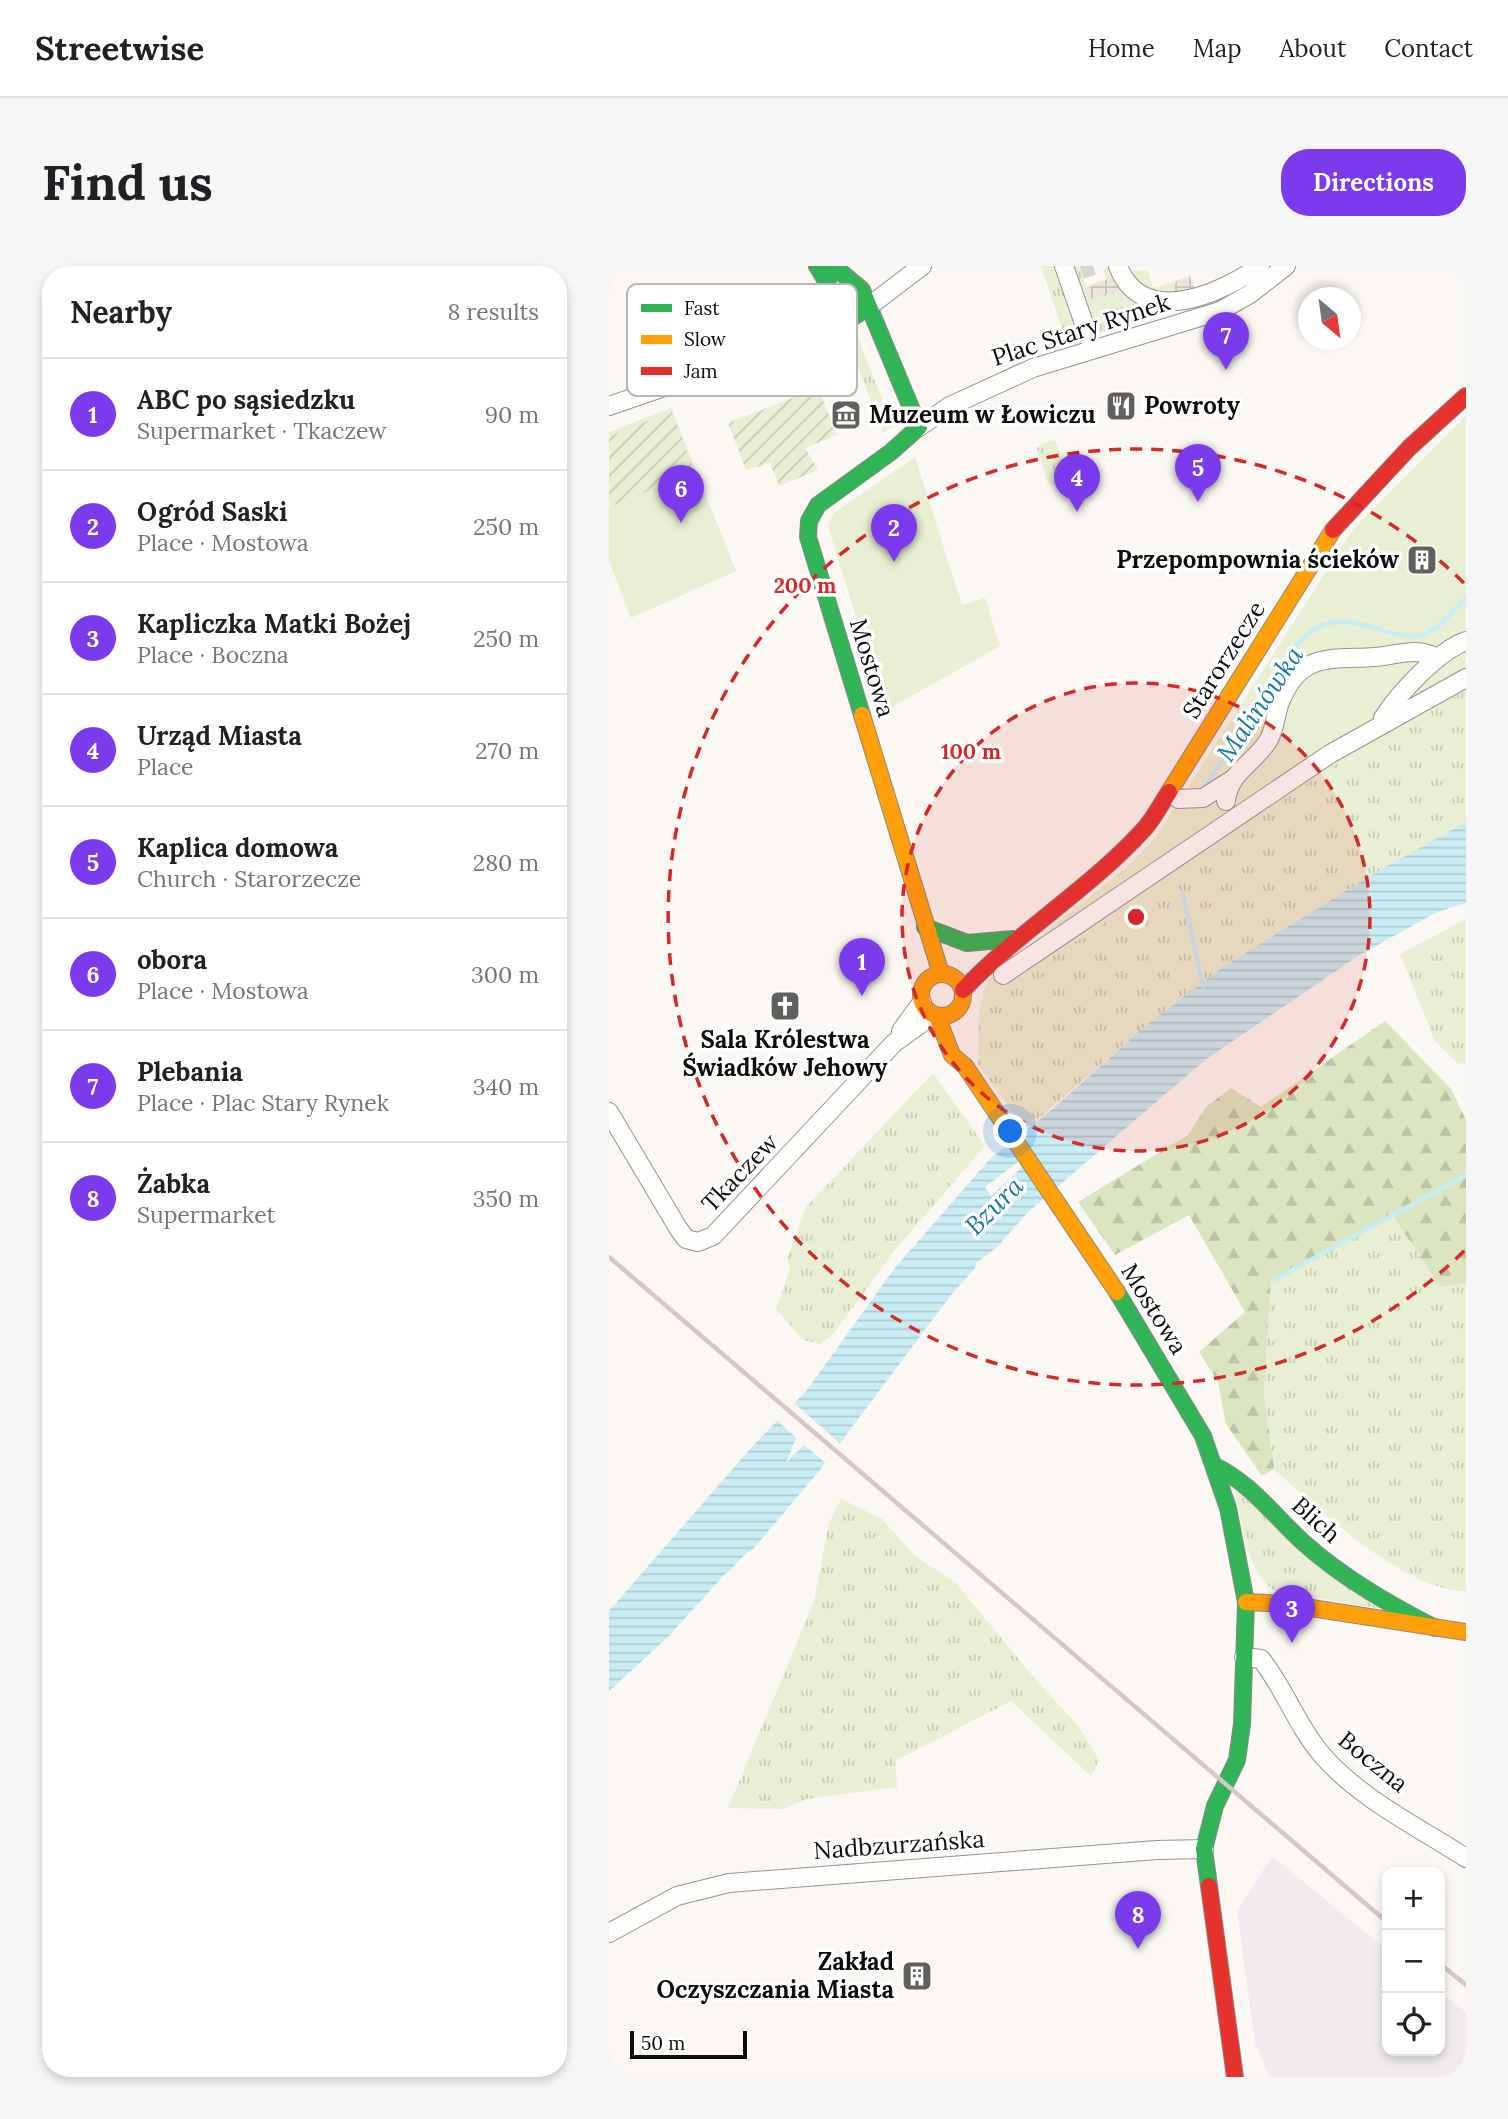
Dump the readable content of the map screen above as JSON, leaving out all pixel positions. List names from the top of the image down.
{
  "streets": {
    "street": [
      "Plac Stary Rynek",
      "Starorzecze",
      "Mostowa",
      "Tkaczew",
      "Blich",
      "Boczna",
      "Nadbzurzańska"
    ]
  },
  "crossings": [
    ["Plac Stary Rynek", "Mostowa"],
    ["Starorzecze", "Mostowa"],
    ["Starorzecze", "Tkaczew"],
    ["Mostowa", "Tkaczew"],
    ["Mostowa", "Blich"],
    ["Mostowa", "Boczna"],
    ["Mostowa", "Nadbzurzańska"]
  ],
  "water": ["Malinówka", "Bzura"],
  "places": {
    "restaurant": ["Powroty"],
    "museum": ["Muzeum w Łowiczu"],
    "building": ["Przepompownia ścieków", "Zakład Oczyszczania Miasta"],
    "church": ["Sala Królestwa Świadków Jehowy"]
  },
  "legend": ["Fast", "Slow", "Jam"],
  "scale_bar": "50 m",
  "north": "bottom right",
  "page": {
    "header": "Streetwise",
    "nav": [
      "Home",
      "Map",
      "About",
      "Contact"
    ],
    "buttons": "Directions",
    "title": "Find us",
    "heading": ["Nearby", "8 results"],
    "pins": [
      "7",
      "5",
      "4",
      "6",
      "2",
      "1",
      "3",
      "8"
    ],
    "list": [
      {
        "mark": "1",
        "name": "ABC po sąsiedzku",
        "note": "Supermarket · Tkaczew",
        "value": "90 m"
      },
      {
        "mark": "2",
        "name": "Ogród Saski",
        "note": "Place · Mostowa",
        "value": "250 m"
      },
      {
        "mark": "3",
        "name": "Kapliczka Matki Bożej",
        "note": "Place · Boczna",
        "value": "250 m"
      },
      {
        "mark": "4",
        "name": "Urząd Miasta",
        "note": "Place",
        "value": "270 m"
      },
      {
        "mark": "5",
        "name": "Kaplica domowa",
        "note": "Church · Starorzecze",
        "value": "280 m"
      },
      {
        "mark": "6",
        "name": "obora",
        "note": "Place · Mostowa",
        "value": "300 m"
      },
      {
        "mark": "7",
        "name": "Plebania",
        "note": "Place · Plac Stary Rynek",
        "value": "340 m"
      },
      {
        "mark": "8",
        "name": "Żabka",
        "note": "Supermarket",
        "value": "350 m"
      }
    ],
    "map_buttons": ["+", "−"],
    "scale": "50 m"
  },
  "rings": ["200 m", "100 m"]
}
